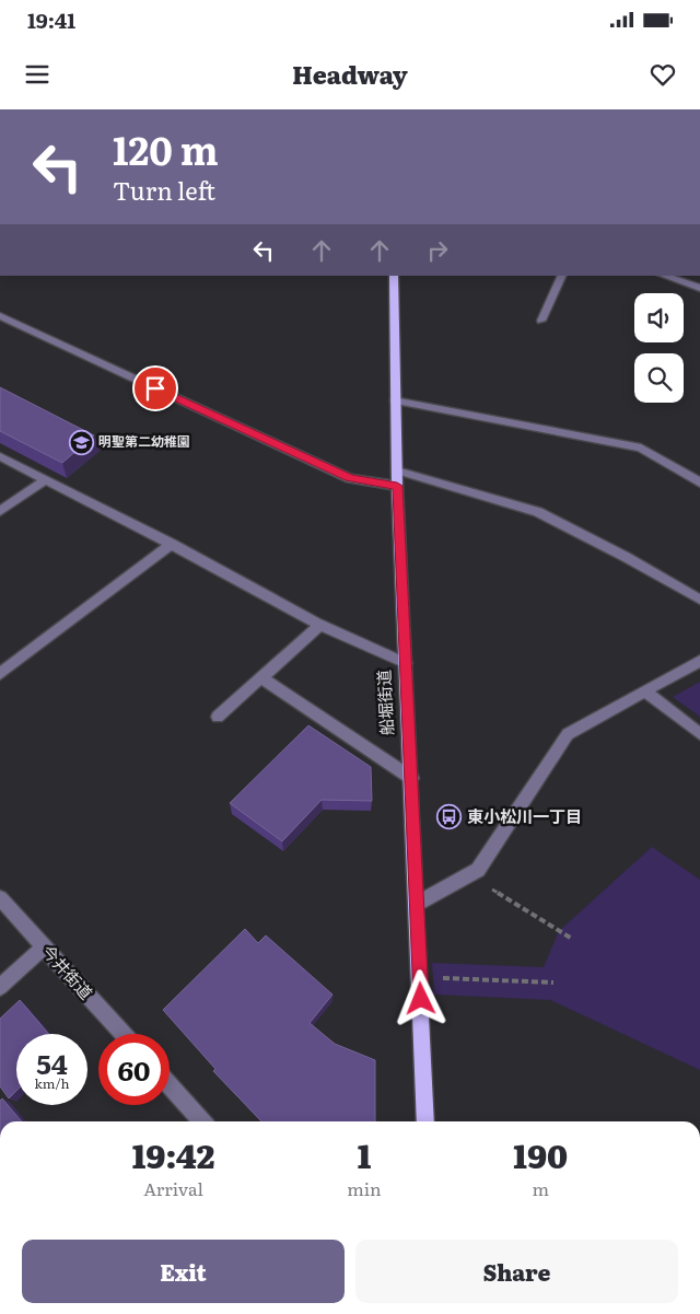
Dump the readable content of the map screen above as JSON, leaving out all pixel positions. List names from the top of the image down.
{
  "streets": {
    "main road": ["船堀街道"],
    "street": ["今井街道"]
  },
  "places": {
    "school or university": ["明聖第二幼稚園"],
    "bus stop": ["東小松川一丁目"]
  },
  "page": {
    "status": "19:41",
    "header": "Headway",
    "turn": ["120 m", "Turn left"],
    "speed": "54 km/h",
    "limit": "60",
    "eta": [
      "19:42",
      "Arrival",
      "1",
      "min",
      "190",
      "m"
    ],
    "buttons": ["Exit", "Share"]
  }
}
